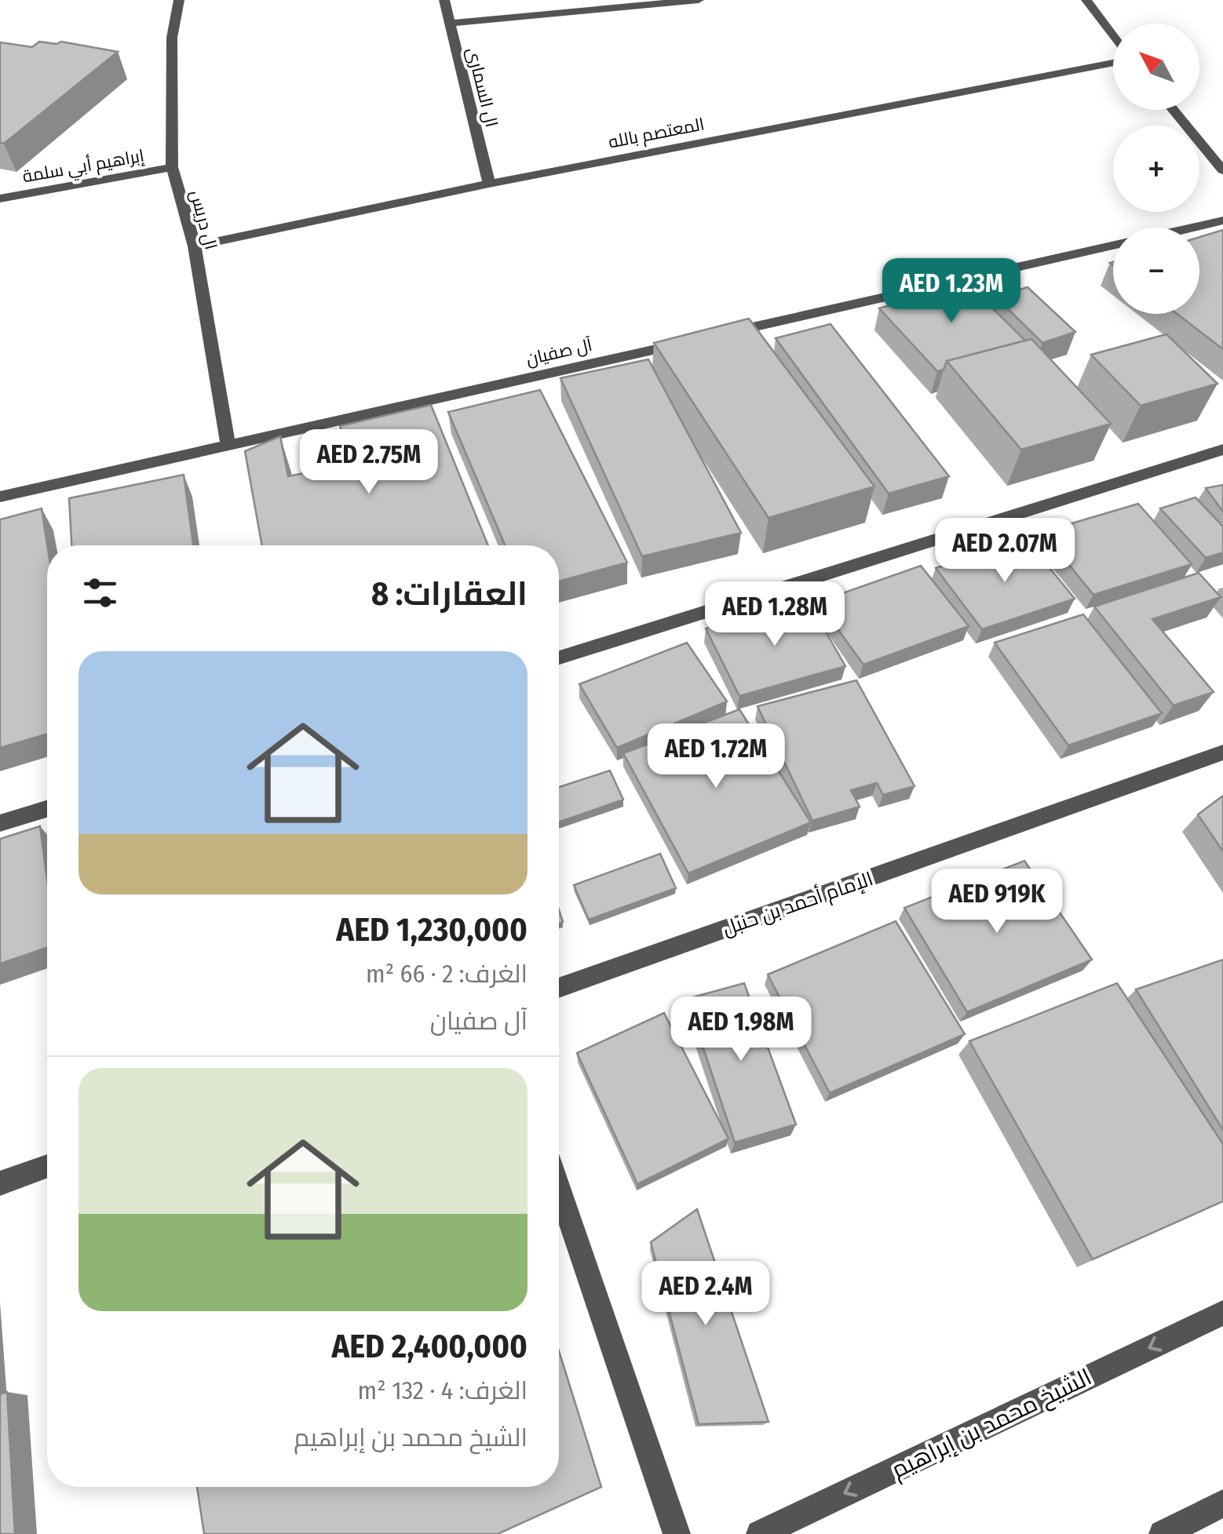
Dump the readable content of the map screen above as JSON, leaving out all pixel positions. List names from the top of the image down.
{
  "streets": {
    "street": [
      "ال السمارى",
      "المعتصم بالله",
      "إبراهيم أبي سلمة",
      "ال دريس",
      "آل صفيان",
      "الإمام أحمد بن حنبل",
      "الشيخ محمد بن إبراهيم"
    ]
  },
  "crossings": [
    ["ال السمارى", "المعتصم بالله"],
    ["المعتصم بالله", "ال دريس"],
    ["إبراهيم أبي سلمة", "ال دريس"],
    ["ال دريس", "آل صفيان"]
  ],
  "one_way": ["الشيخ محمد بن إبراهيم"],
  "north": "top left",
  "page": {
    "map_buttons": ["+", "−"],
    "price": [
      "AED 1.23M",
      "AED 2.75M",
      "AED 2.07M",
      "AED 1.28M",
      "AED 1.72M",
      "AED 919K",
      "AED 1.98M",
      "AED 2.4M"
    ],
    "heading": "العقارات: 8",
    "list": [
      {
        "name": "AED 1,230,000",
        "note": "الغرف: 2 · 66 m² · آل صفيان"
      },
      {
        "name": "AED 2,400,000",
        "note": "الغرف: 4 · 132 m² · الشيخ محمد بن إبراهيم"
      }
    ]
  }
}
